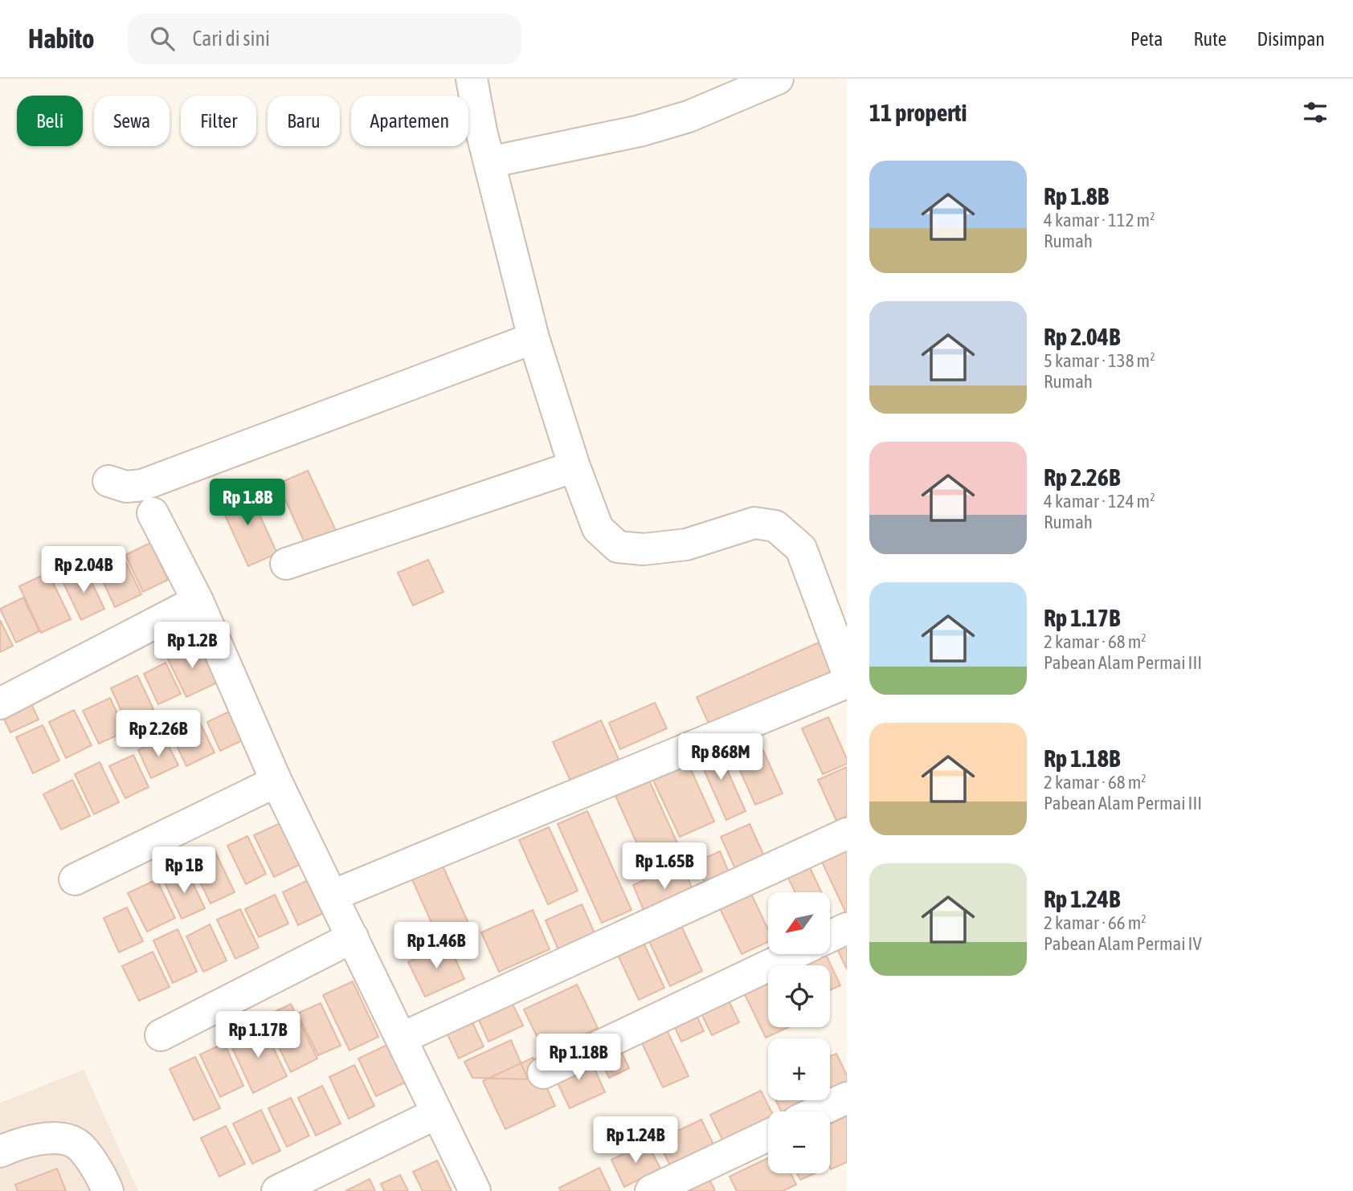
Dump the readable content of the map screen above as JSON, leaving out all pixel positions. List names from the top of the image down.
{
  "north": "bottom left",
  "page": {
    "header": "Habito",
    "search": "Cari di sini",
    "nav": ["Peta", "Rute", "Disimpan"],
    "heading": "11 properti",
    "chip": [
      "Beli",
      "Sewa",
      "Filter",
      "Baru",
      "Apartemen"
    ],
    "list": [
      {
        "name": "Rp 1.8B",
        "note": "4 kamar · 112 m² · Rumah"
      },
      {
        "name": "Rp 2.04B",
        "note": "5 kamar · 138 m² · Rumah"
      },
      {
        "name": "Rp 2.26B",
        "note": "4 kamar · 124 m² · Rumah"
      },
      {
        "name": "Rp 1.17B",
        "note": "2 kamar · 68 m² · Pabean Alam Permai III"
      },
      {
        "name": "Rp 1.18B",
        "note": "2 kamar · 68 m² · Pabean Alam Permai III"
      },
      {
        "name": "Rp 1.24B",
        "note": "2 kamar · 66 m² · Pabean Alam Permai IV"
      }
    ],
    "price": [
      "Rp 1.8B",
      "Rp 2.04B",
      "Rp 1.2B",
      "Rp 2.26B",
      "Rp 868M",
      "Rp 1.65B",
      "Rp 1B",
      "Rp 1.46B",
      "Rp 1.17B",
      "Rp 1.18B",
      "Rp 1.24B"
    ],
    "map_buttons": ["+", "−"]
  }
}
